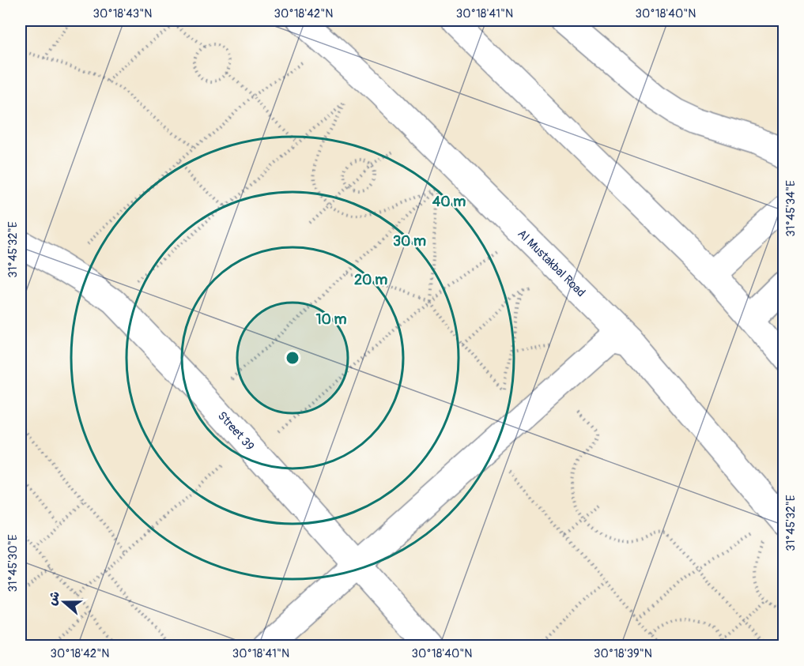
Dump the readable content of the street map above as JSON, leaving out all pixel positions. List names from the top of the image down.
{
  "streets": {
    "street": ["Al Mustakbal Road", "Street 39"]
  },
  "north": "left",
  "coordinates": [
    "30°18'43\"N",
    "30°18'42\"N",
    "30°18'41\"N",
    "30°18'40\"N",
    "31°45'34\"E",
    "31°45'32\"E",
    "31°45'30\"E",
    "30°18'39\"N"
  ],
  "rings": [
    "40 m",
    "30 m",
    "20 m",
    "10 m"
  ]
}
